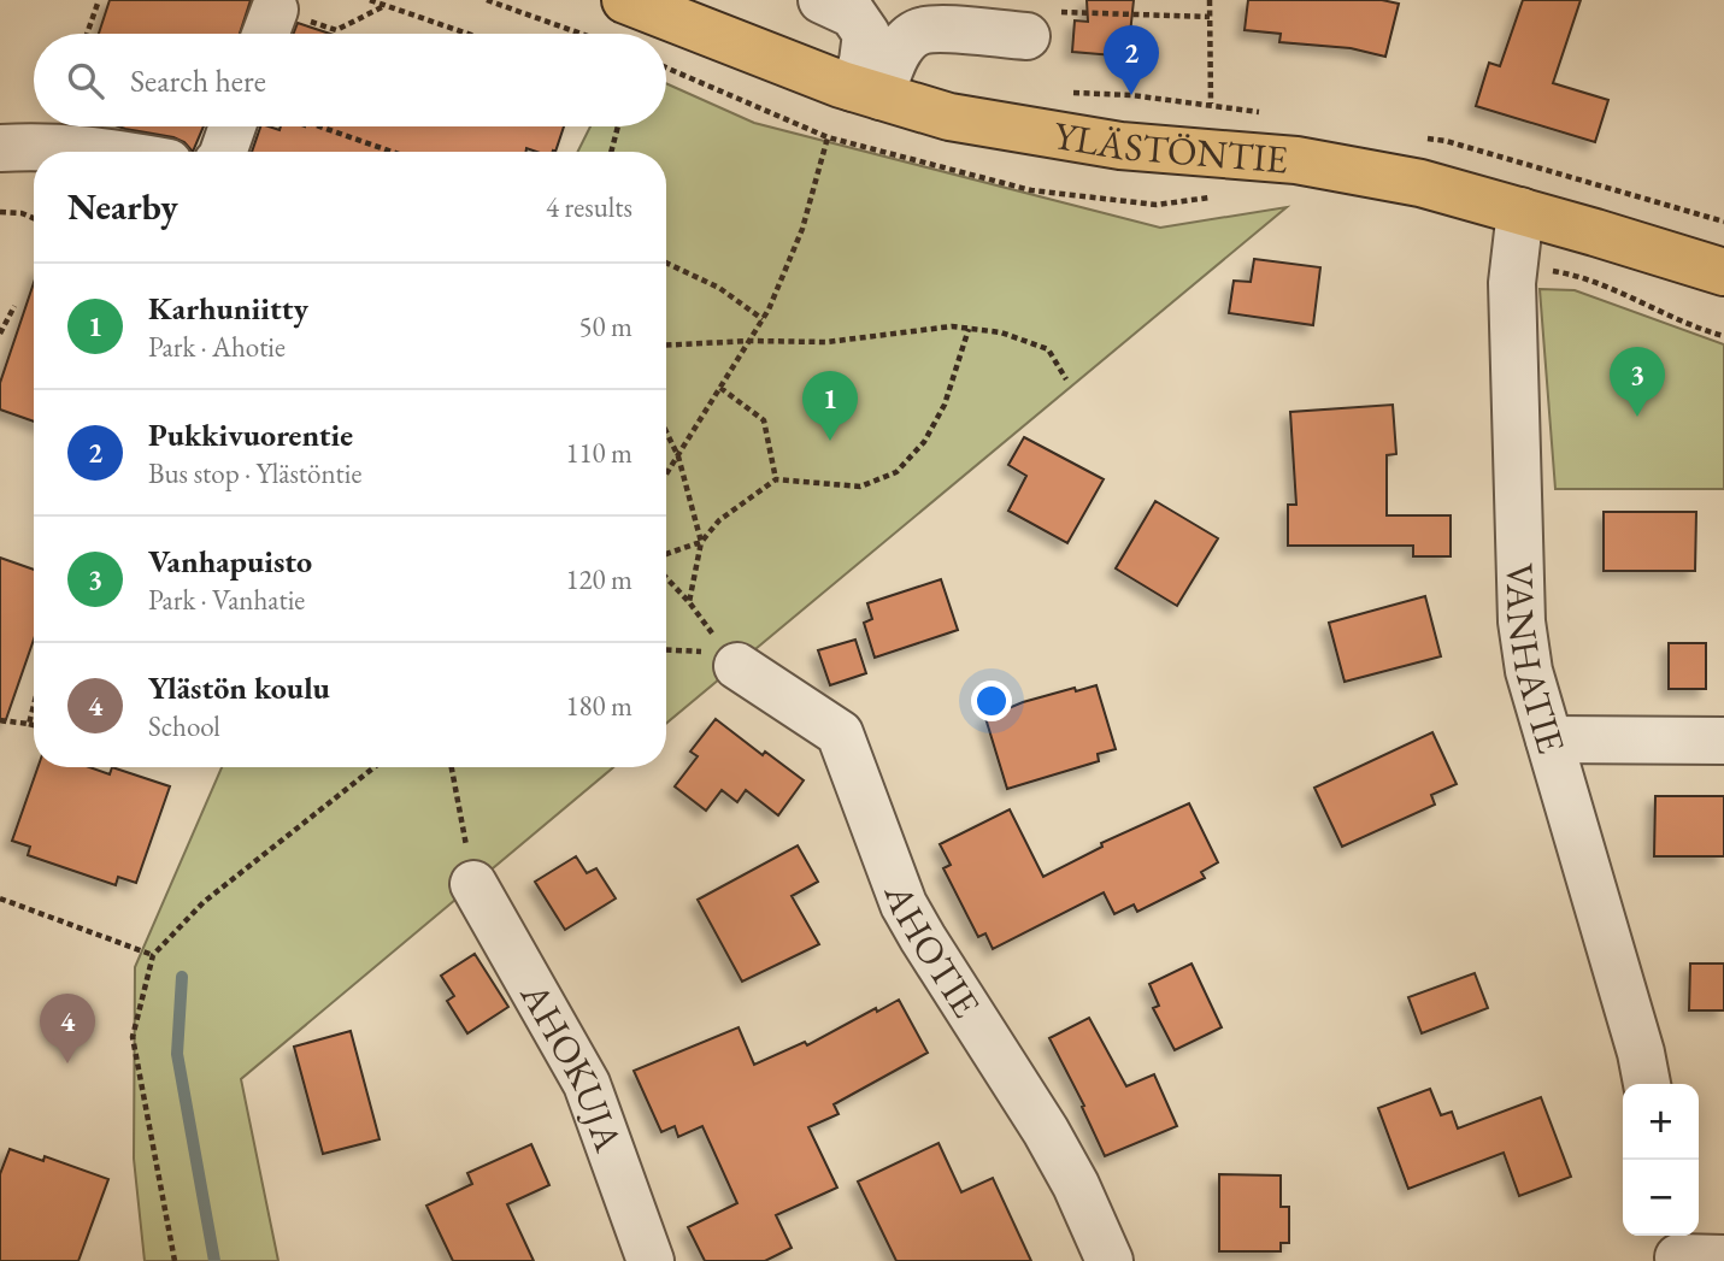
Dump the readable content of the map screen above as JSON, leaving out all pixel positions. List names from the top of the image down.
{
  "streets": {
    "main road": ["YLÄSTÖNTIE"],
    "street": ["VANHATIE", "AHOTIE", "AHOKUJA"]
  },
  "crossings": [
    ["YLÄSTÖNTIE", "VANHATIE"]
  ],
  "page": {
    "pins": [
      "2",
      "3",
      "1",
      "4"
    ],
    "search": "Search here",
    "heading": ["Nearby", "4 results"],
    "list": [
      {
        "mark": "1",
        "name": "Karhuniitty",
        "note": "Park · Ahotie",
        "value": "50 m"
      },
      {
        "mark": "2",
        "name": "Pukkivuorentie",
        "note": "Bus stop · Ylästöntie",
        "value": "110 m"
      },
      {
        "mark": "3",
        "name": "Vanhapuisto",
        "note": "Park · Vanhatie",
        "value": "120 m"
      },
      {
        "mark": "4",
        "name": "Ylästön koulu",
        "note": "School",
        "value": "180 m"
      }
    ],
    "map_buttons": ["+", "−"]
  }
}
